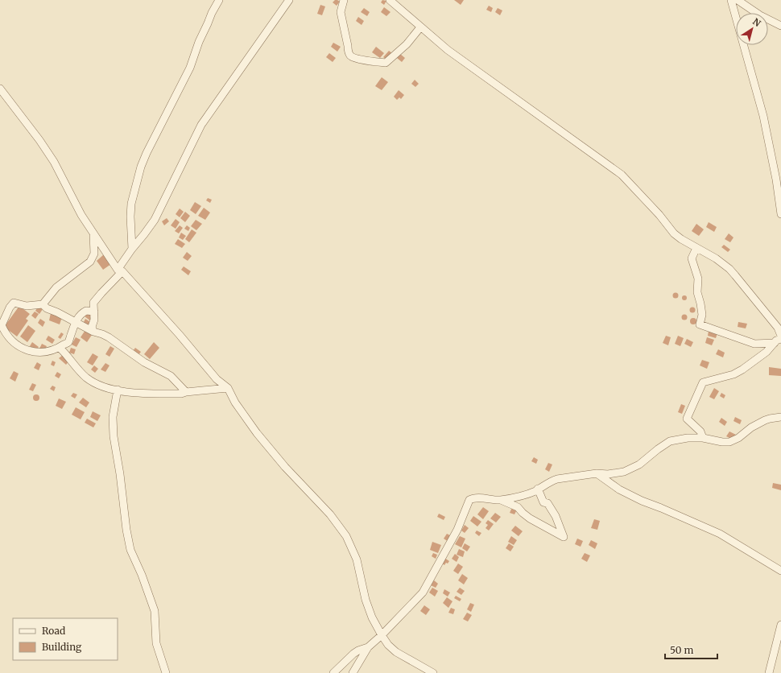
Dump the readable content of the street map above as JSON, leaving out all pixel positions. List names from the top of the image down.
{
  "legend": ["Road", "Building"],
  "scale_bar": "50 m",
  "north": "top right"
}
